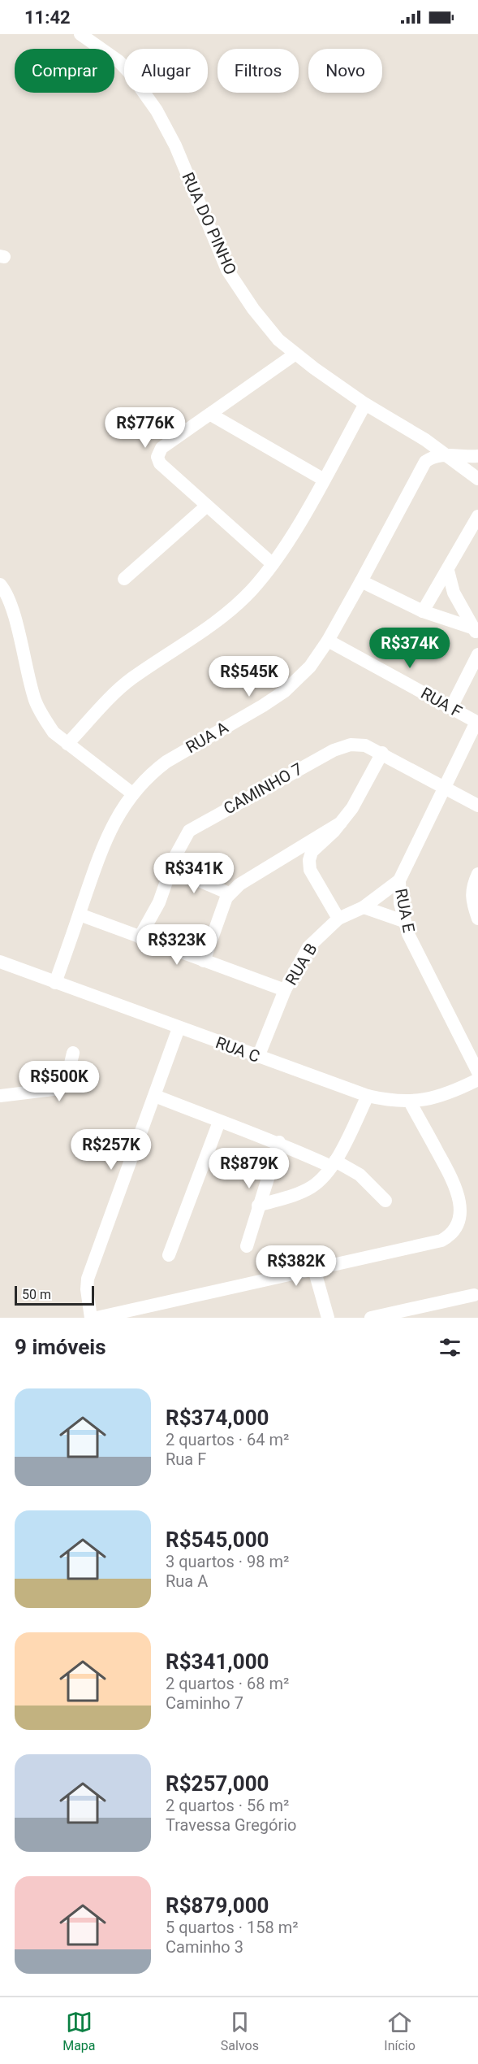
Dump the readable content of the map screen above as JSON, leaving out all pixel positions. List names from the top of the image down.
{
  "streets": {
    "street": [
      "RUA DO PINHO",
      "RUA F",
      "RUA A",
      "CAMINHO 7",
      "RUA E",
      "RUA B",
      "RUA C"
    ]
  },
  "crossings": [
    ["RUA DO PINHO", "RUA A"],
    ["RUA F", "RUA A"],
    ["RUA F", "RUA E"],
    ["RUA A", "RUA C"],
    ["CAMINHO 7", "RUA E"],
    ["RUA E", "RUA B"],
    ["RUA B", "RUA C"]
  ],
  "scale_bar": "50 m",
  "page": {
    "status": "11:42",
    "chip": [
      "Comprar",
      "Alugar",
      "Filtros",
      "Novo"
    ],
    "price": [
      "R$776K",
      "R$374K",
      "R$545K",
      "R$341K",
      "R$323K",
      "R$500K",
      "R$257K",
      "R$879K",
      "R$382K"
    ],
    "scale": "50 m",
    "heading": "9 imóveis",
    "list": [
      {
        "name": "R$374,000",
        "note": "2 quartos · 64 m² · Rua F"
      },
      {
        "name": "R$545,000",
        "note": "3 quartos · 98 m² · Rua A"
      },
      {
        "name": "R$341,000",
        "note": "2 quartos · 68 m² · Caminho 7"
      },
      {
        "name": "R$257,000",
        "note": "2 quartos · 56 m² · Travessa Gregório"
      },
      {
        "name": "R$879,000",
        "note": "5 quartos · 158 m² · Caminho 3"
      }
    ],
    "tabs": ["Mapa", "Salvos", "Início"]
  }
}
